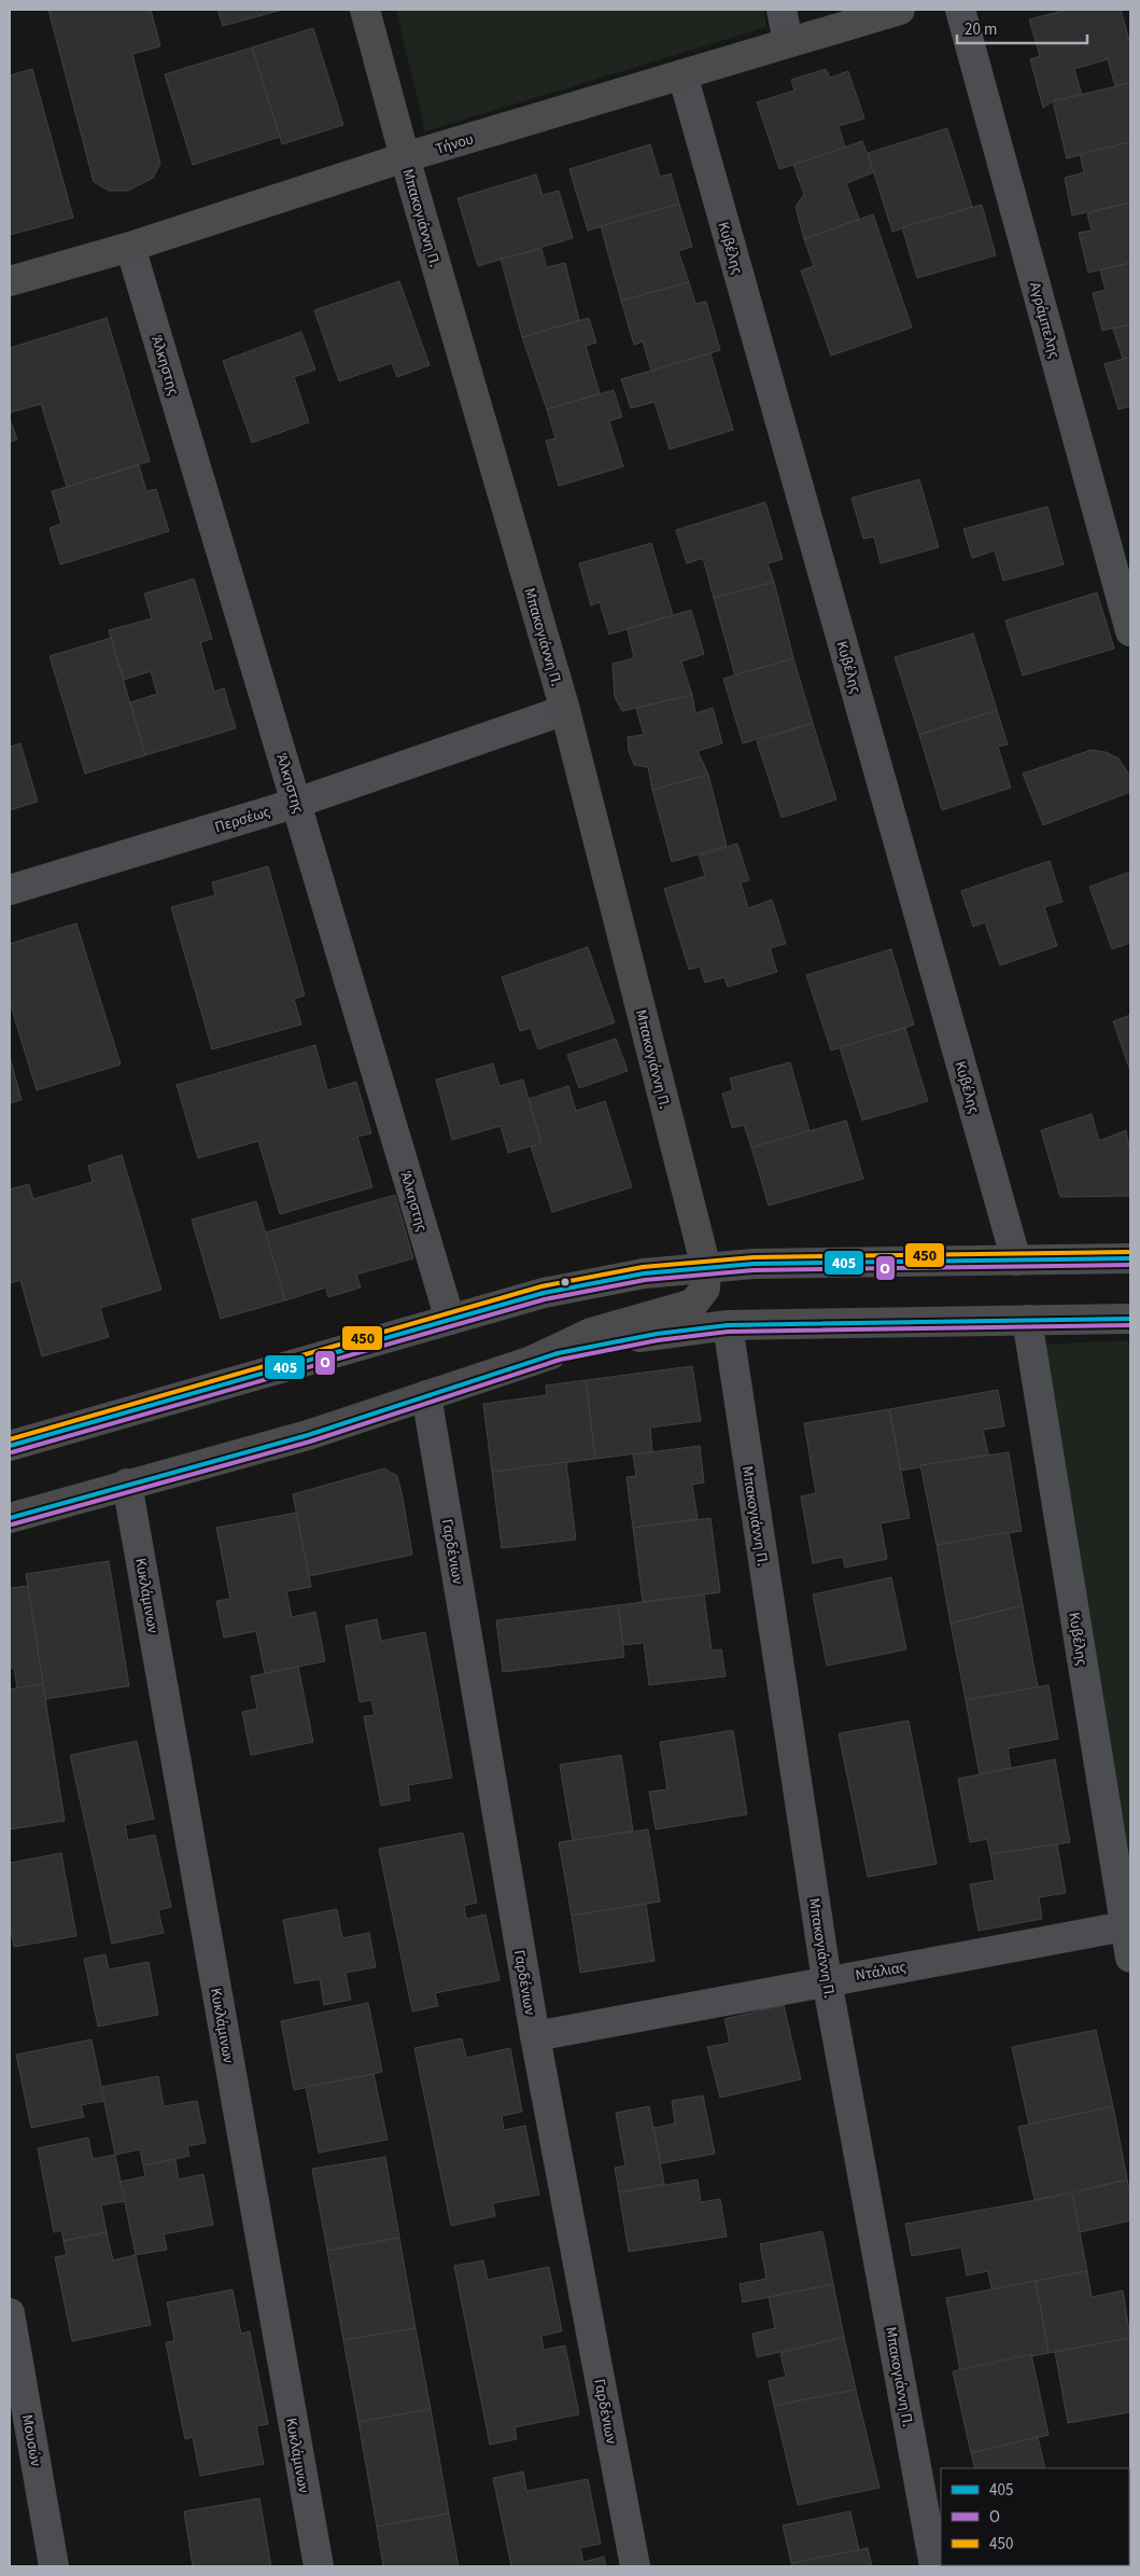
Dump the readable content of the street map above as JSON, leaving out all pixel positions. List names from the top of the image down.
{
  "streets": {
    "street": [
      "Τήνου",
      "Μπακογιάννη Π.",
      "Κυβέλης",
      "Αγράμπελης",
      "Άλκηστης",
      "Περσέως",
      "Γαρδένιων",
      "Κυκλάμινων",
      "Ντάλιας",
      "Μουσών"
    ]
  },
  "crossings": [
    ["Τήνου", "Μπακογιάννη Π."],
    ["Τήνου", "Κυβέλης"],
    ["Τήνου", "Άλκηστης"],
    ["Μπακογιάννη Π.", "Περσέως"],
    ["Μπακογιάννη Π.", "Ντάλιας"],
    ["Κυβέλης", "Ντάλιας"],
    ["Άλκηστης", "Περσέως"],
    ["Γαρδένιων", "Ντάλιας"]
  ],
  "lines": ["transit line 450", "transit line 405", "transit line Ο"],
  "legend": ["405", "Ο", "450"],
  "scale_bar": "20 m"
}
